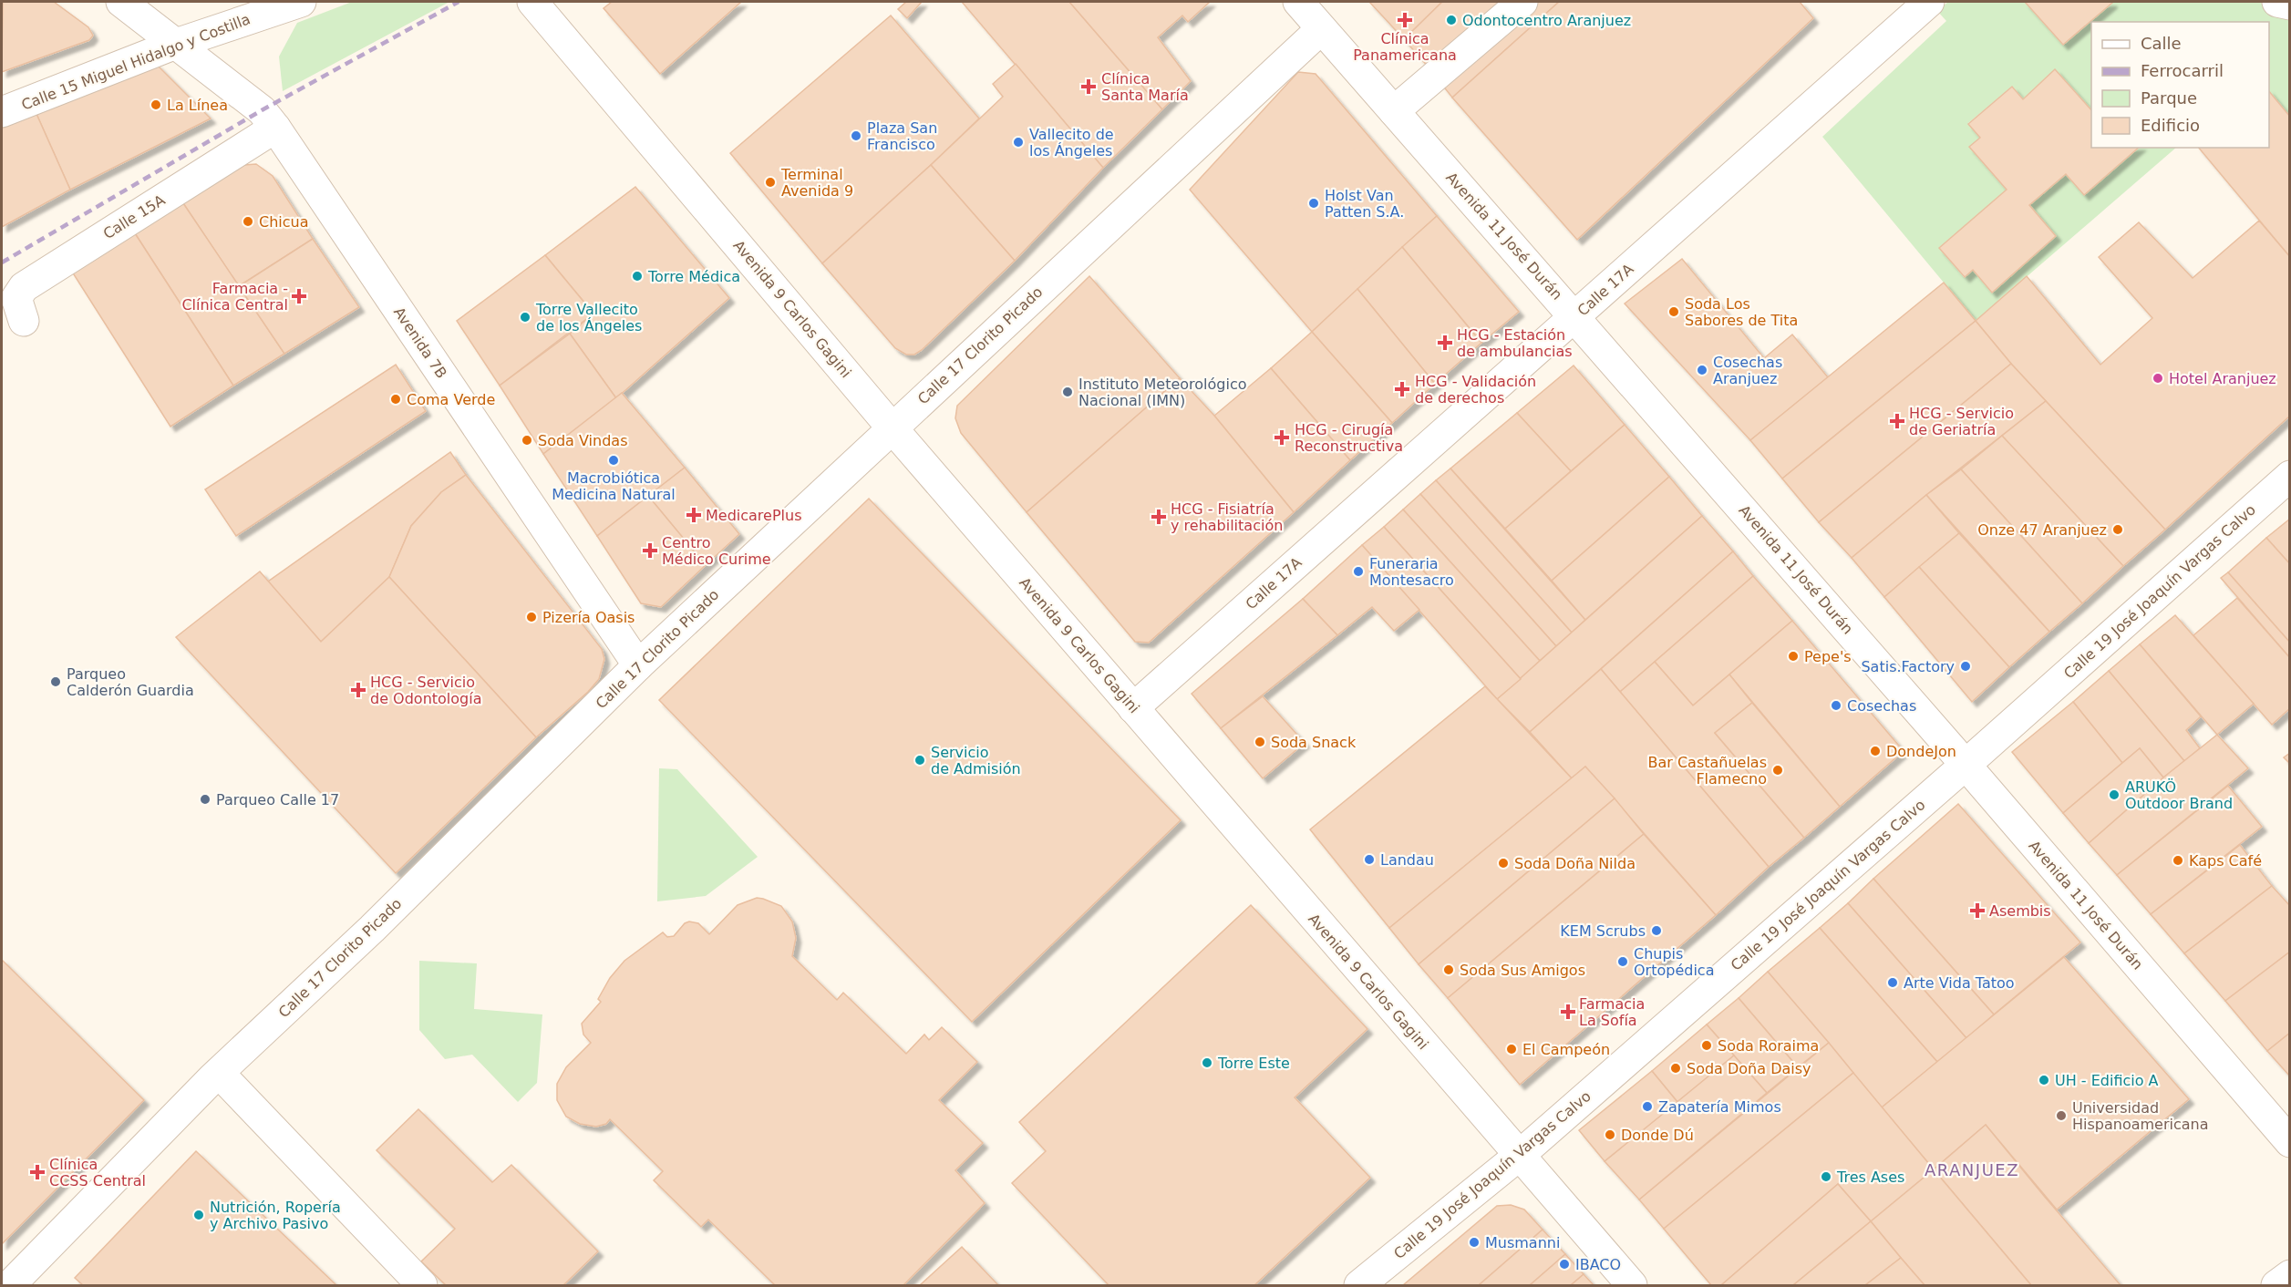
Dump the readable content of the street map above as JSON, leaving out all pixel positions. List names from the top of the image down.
{
  "streets": {
    "street": [
      "Calle 15 Miguel Hidalgo y Costilla",
      "Calle 15A",
      "Avenida 11 José Durán",
      "Calle 17A",
      "Avenida 9 Carlos Gagini",
      "Avenida 7B",
      "Calle 17 Clorito Picado",
      "Calle 19 José Joaquín Vargas Calvo"
    ]
  },
  "crossings": [
    ["Calle 15 Miguel Hidalgo y Costilla", "Avenida 7B"],
    ["Calle 15A", "Avenida 7B"],
    ["Avenida 11 José Durán", "Calle 17A"],
    ["Avenida 11 José Durán", "Calle 17 Clorito Picado"],
    ["Avenida 11 José Durán", "Calle 19 José Joaquín Vargas Calvo"],
    ["Calle 17A", "Avenida 9 Carlos Gagini"],
    ["Avenida 9 Carlos Gagini", "Calle 17 Clorito Picado"],
    ["Avenida 9 Carlos Gagini", "Calle 19 José Joaquín Vargas Calvo"],
    ["Avenida 7B", "Calle 17 Clorito Picado"]
  ],
  "districts": ["ARANJUEZ"],
  "places": {
    "health": [
      "Clínica Panamericana",
      "Clínica Santa María",
      "Farmacia - Clínica Central",
      "HCG - Estación de ambulancias",
      "HCG - Validación de derechos",
      "HCG - Servicio de Geriatría",
      "HCG - Cirugía Reconstructiva",
      "MedicarePlus",
      "HCG - Fisiatría y rehabilitación",
      "Centro Médico Curime",
      "HCG - Servicio de Odontología",
      "Asembis",
      "Farmacia La Sofía",
      "Clínica CCSS Central"
    ],
    "other": [
      "Odontocentro Aranjuez",
      "La Línea",
      "Plaza San Francisco",
      "Vallecito de los Ángeles",
      "Terminal Avenida 9",
      "Holst Van Patten S.A.",
      "Chicua",
      "Torre Médica",
      "Soda Los Sabores de Tita",
      "Torre Vallecito de los Ángeles",
      "Cosechas Aranjuez",
      "Hotel Aranjuez",
      "Instituto Meteorológico Nacional (IMN)",
      "Coma Verde",
      "Soda Vindas",
      "Macrobiótica Medicina Natural",
      "Onze 47 Aranjuez",
      "Funeraria Montesacro",
      "Pizería Oasis",
      "Pepe's",
      "Satis.Factory",
      "Parqueo Calderón Guardia",
      "Cosechas",
      "Soda Snack",
      "DondeJon",
      "Servicio de Admisión",
      "Bar Castañuelas Flamecno",
      "ARUKÖ Outdoor Brand",
      "Parqueo Calle 17",
      "Landau",
      "Kaps Café",
      "Soda Doña Nilda",
      "KEM Scrubs",
      "Chupis Ortopédica",
      "Soda Sus Amigos",
      "Arte Vida Tatoo",
      "Soda Roraima",
      "El Campeón",
      "Torre Este",
      "Soda Doña Daisy",
      "UH - Edificio A",
      "Zapatería Mimos",
      "Universidad Hispanoamericana",
      "Donde Dú",
      "Tres Ases",
      "Nutrición, Ropería y Archivo Pasivo",
      "Musmanni",
      "IBACO"
    ]
  },
  "legend": [
    "Calle",
    "Ferrocarril",
    "Parque",
    "Edificio"
  ]
}
